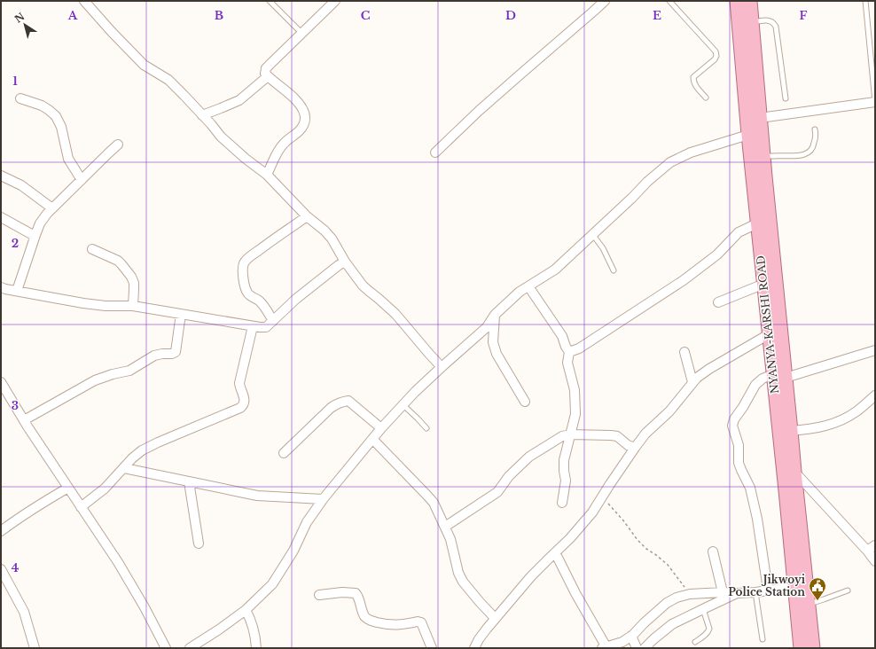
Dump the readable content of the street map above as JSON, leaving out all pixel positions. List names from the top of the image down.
{
  "streets": {
    "main road": ["NYANYA-KARSHI ROAD"]
  },
  "places": {
    "public building": ["Jikwoyi Police Station"]
  },
  "north": "top left",
  "grid": {
    "columns": [
      "A",
      "B",
      "C",
      "D",
      "E",
      "F"
    ],
    "rows": [
      "1",
      "2",
      "3",
      "4"
    ]
  }
}
